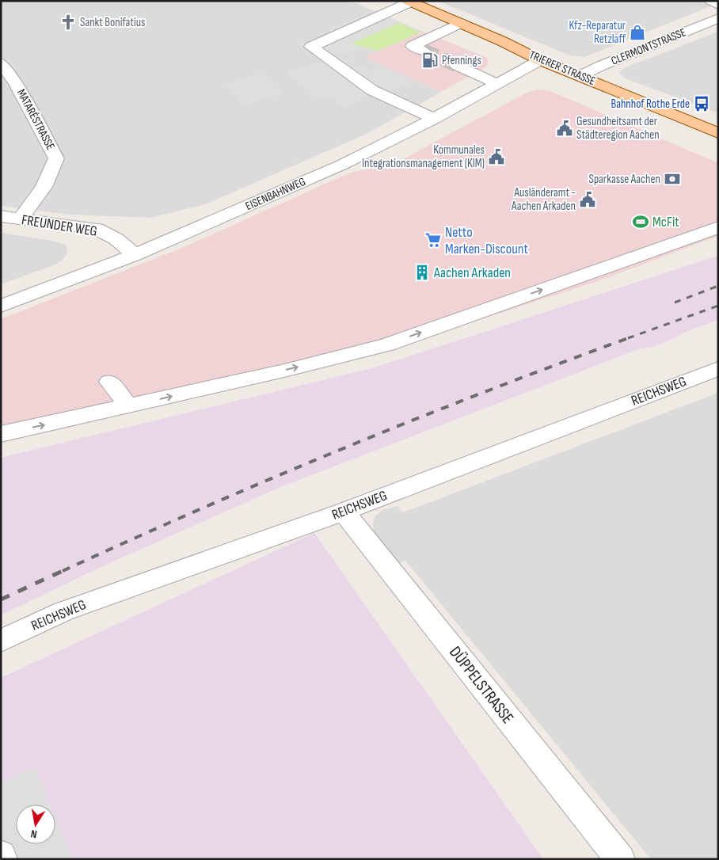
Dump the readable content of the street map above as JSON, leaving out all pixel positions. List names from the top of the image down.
{
  "streets": {
    "main road": ["TRIERER STRASSE"],
    "street": [
      "CLERMONTSTRASSE",
      "MATARÉSTRASSE",
      "EISENBAHNWEG",
      "FREUNDER WEG",
      "REICHSWEG",
      "DÜPPELSTRASSE"
    ]
  },
  "crossings": [
    ["CLERMONTSTRASSE", "TRIERER STRASSE"],
    ["TRIERER STRASSE", "EISENBAHNWEG"],
    ["MATARÉSTRASSE", "FREUNDER WEG"],
    ["EISENBAHNWEG", "FREUNDER WEG"],
    ["REICHSWEG", "DÜPPELSTRASSE"]
  ],
  "places": {
    "church": ["Sankt Bonifatius"],
    "shop": ["Kfz-Reparatur Retzlaff"],
    "fuel station": ["Pfennings"],
    "bus stop": ["Bahnhof Rothe Erde"],
    "public building": ["Gesundheitsamt der Städteregion Aachen", "Kommunales Integrationsmanagement (KIM)", "Ausländeramt - Aachen Arkaden"],
    "bank": ["Sparkasse Aachen"],
    "sports": ["McFit"],
    "supermarket": ["Netto Marken-Discount"],
    "building": ["Aachen Arkaden"]
  },
  "north": "bottom"
}
